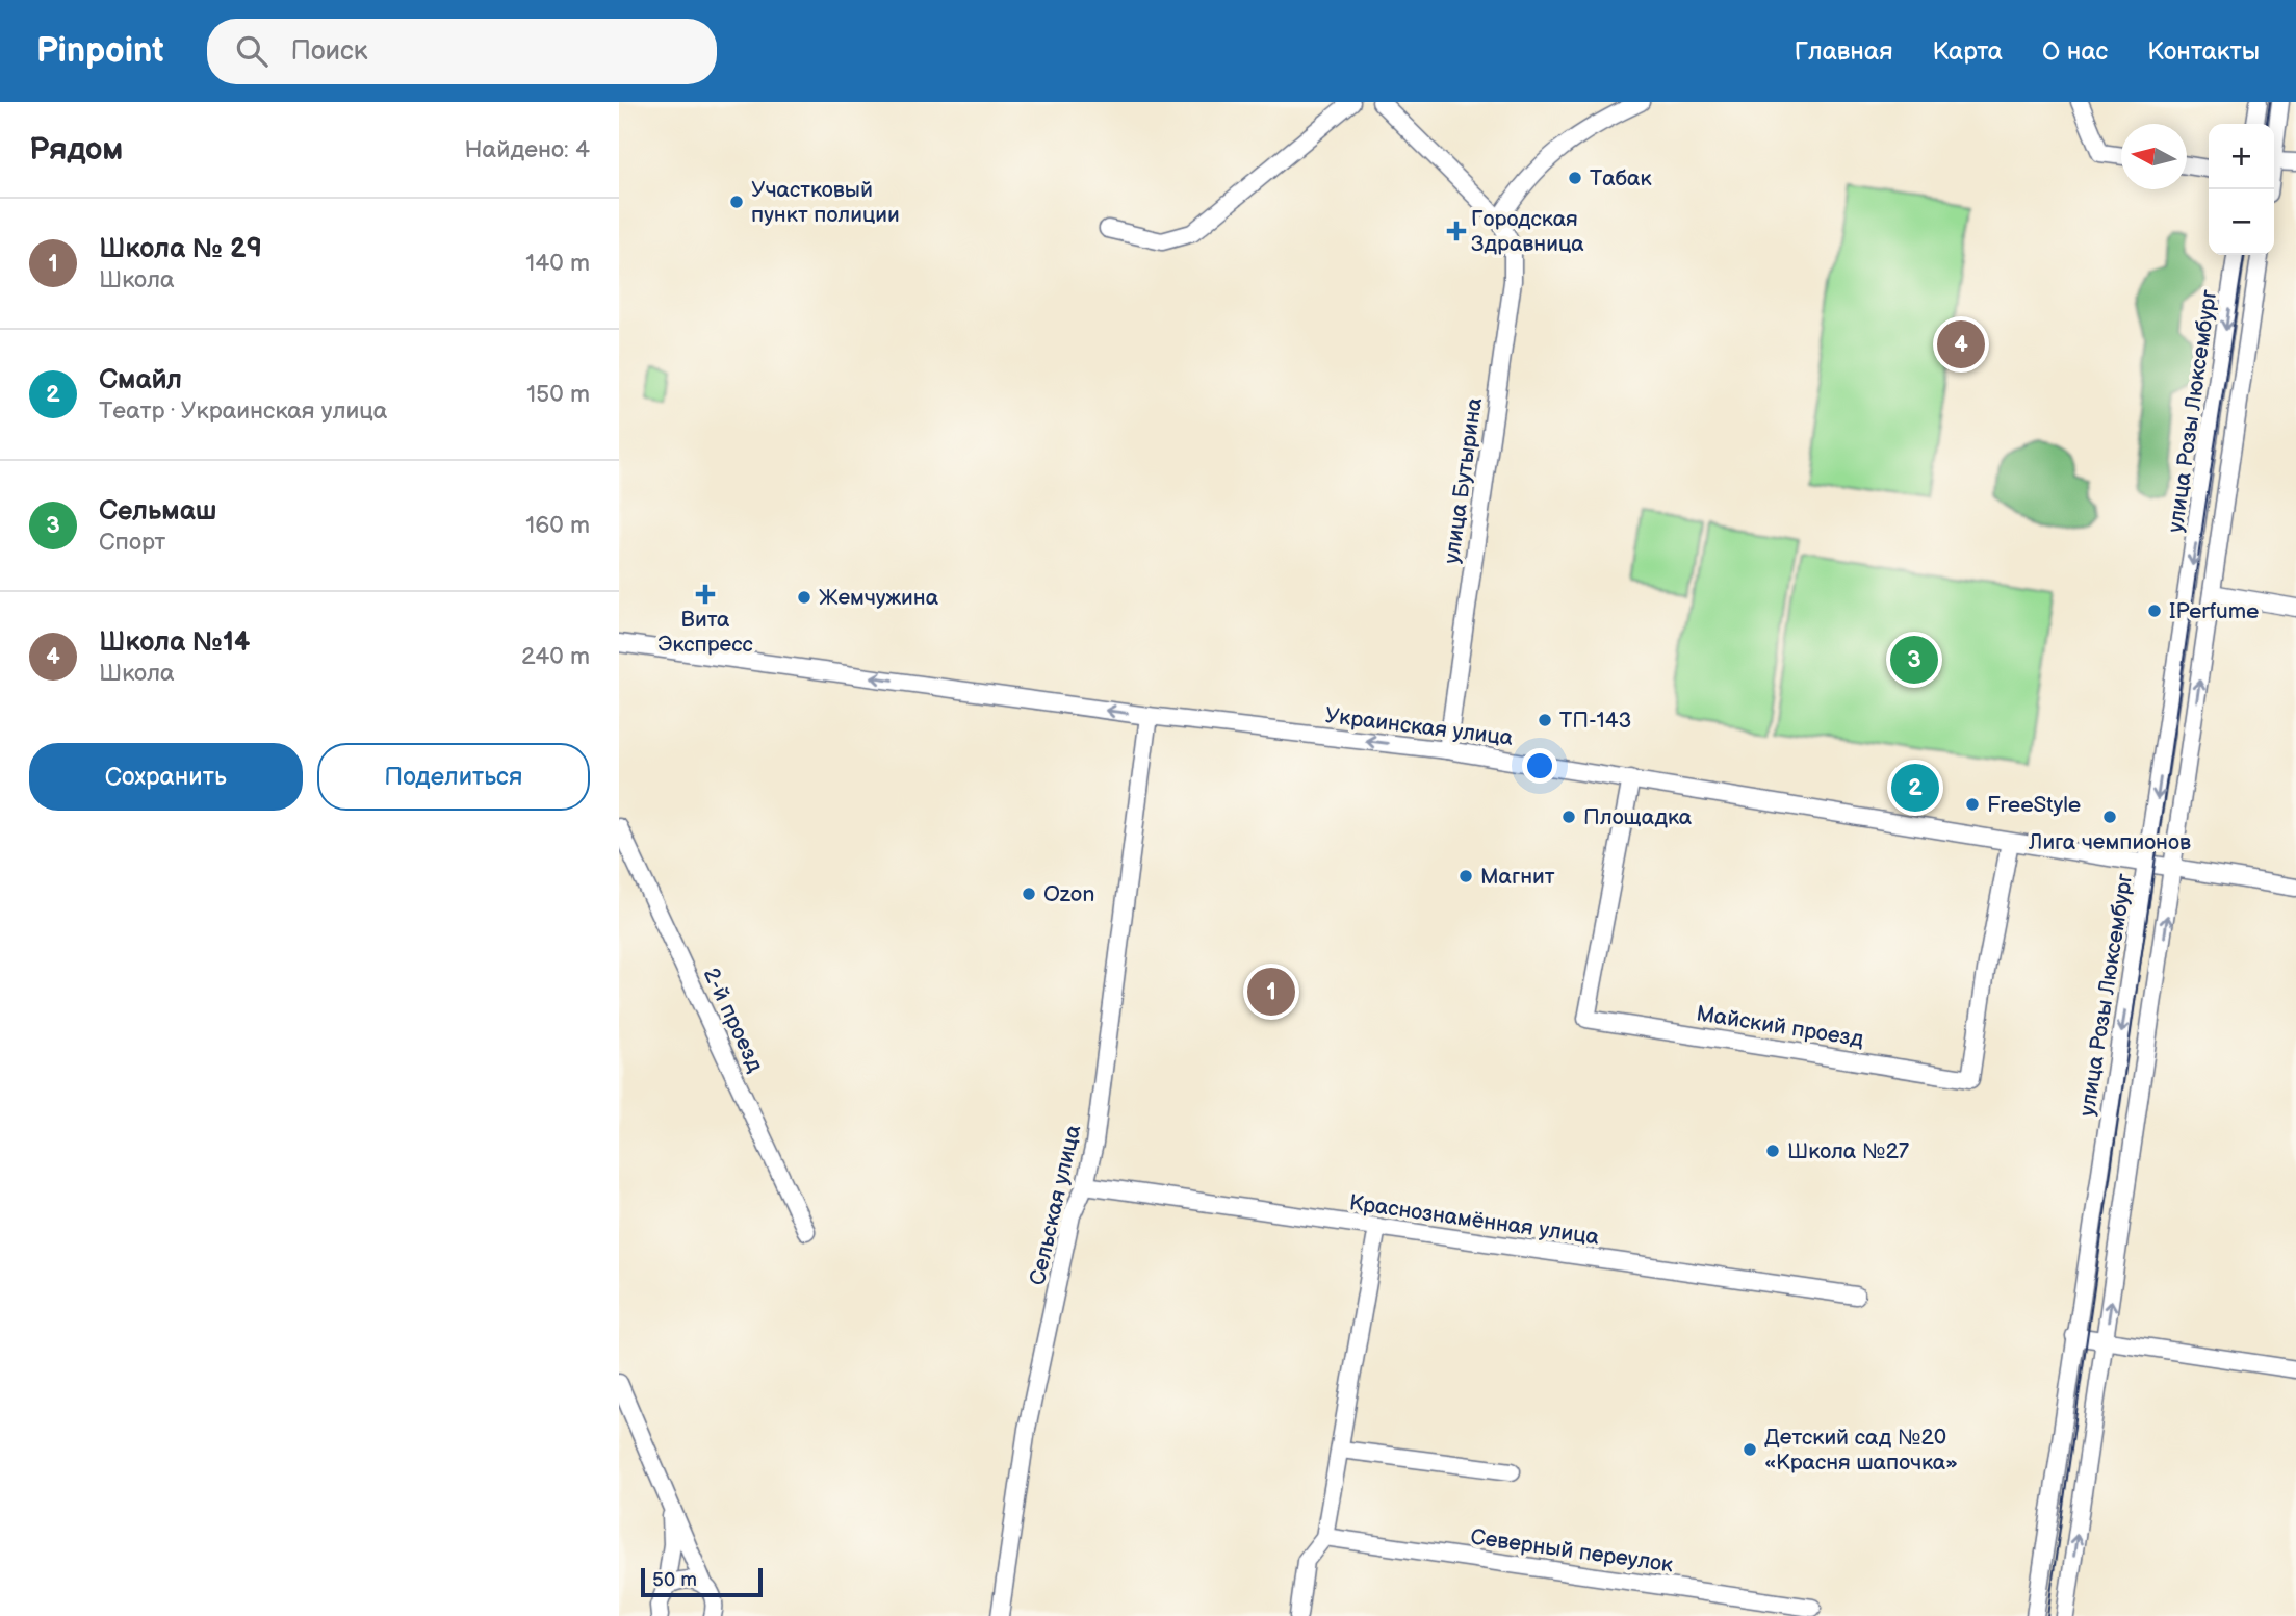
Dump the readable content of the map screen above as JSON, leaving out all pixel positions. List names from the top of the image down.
{
  "streets": {
    "street": [
      "улица Розы Люксембург",
      "улица Бутырина",
      "Украинская улица",
      "2-й проезд",
      "Майский проезд",
      "Сельская улица",
      "Краснознамённая улица",
      "Северный переулок"
    ]
  },
  "crossings": [
    ["улица Розы Люксембург", "Украинская улица"],
    ["улица Бутырина", "Украинская улица"],
    ["Украинская улица", "Майский проезд"],
    ["Украинская улица", "Сельская улица"],
    ["Сельская улица", "Краснознамённая улица"]
  ],
  "one_way": ["Украинская улица"],
  "places": {
    "other": [
      "Табак",
      "Участковый пункт полиции",
      "Жемчужина",
      "IPerfume",
      "ТП-143",
      "FreeStyle",
      "Площадка",
      "Лига чемпионов",
      "Магнит",
      "Ozon",
      "Школа №27",
      "Детский сад №20 «Красня шапочка»"
    ],
    "health": ["Городская Здравница", "Вита Экспресс"]
  },
  "scale_bar": "50 m",
  "north": "left",
  "page": {
    "header": "Pinpoint",
    "search": "Поиск",
    "nav": [
      "Главная",
      "Карта",
      "О нас",
      "Контакты"
    ],
    "heading": ["Рядом", "Найдено: 4"],
    "map_buttons": ["+", "−"],
    "list": [
      {
        "mark": "1",
        "name": "Школа № 29",
        "note": "Школа",
        "value": "140 m"
      },
      {
        "mark": "2",
        "name": "Смайл",
        "note": "Театр · Украинская улица",
        "value": "150 m"
      },
      {
        "mark": "3",
        "name": "Сельмаш",
        "note": "Спорт",
        "value": "160 m"
      },
      {
        "mark": "4",
        "name": "Школа №14",
        "note": "Школа",
        "value": "240 m"
      }
    ],
    "pins": [
      "4",
      "3",
      "2",
      "1"
    ],
    "buttons": ["Сохранить", "Поделиться"],
    "scale": "50 m"
  }
}
